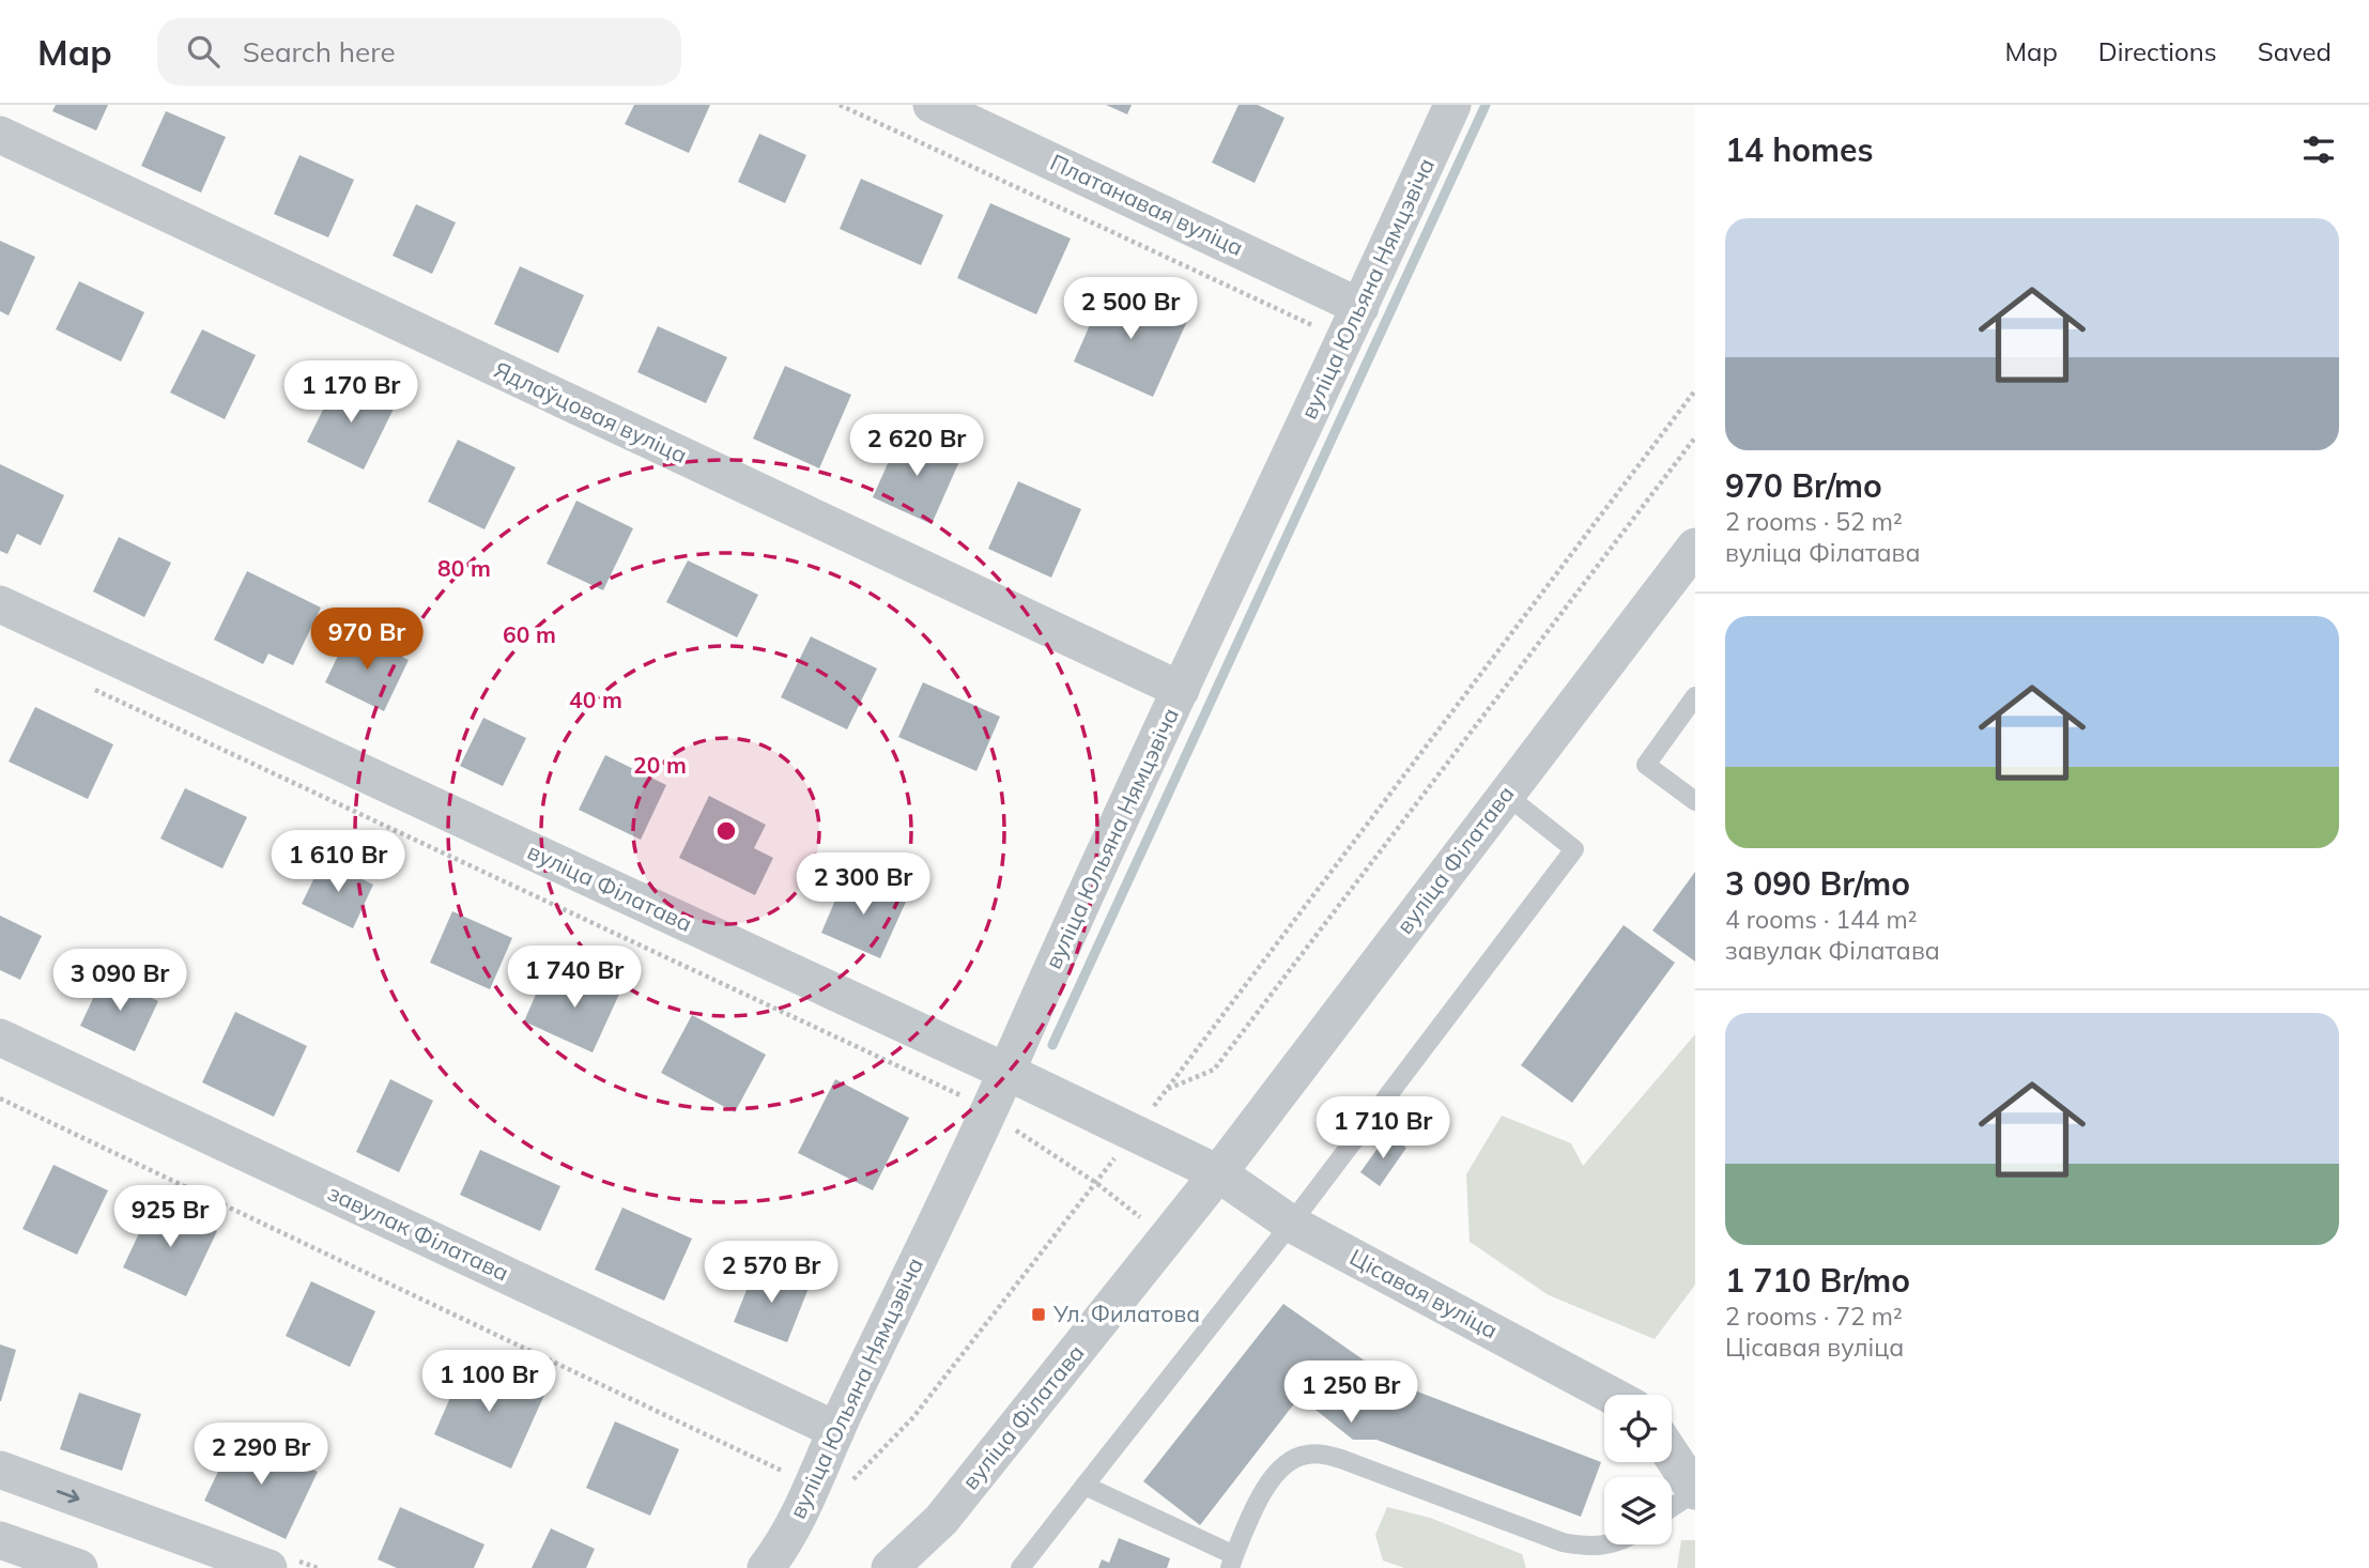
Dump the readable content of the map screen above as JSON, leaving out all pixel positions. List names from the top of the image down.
{
  "streets": {
    "street": [
      "Платанавая вуліца",
      "вуліца Юльяна Нямцэвіча",
      "Ядлаўцовая вуліца",
      "вуліца Філатава",
      "завулак Філатава",
      "Цісавая вуліца"
    ]
  },
  "crossings": [
    ["Платанавая вуліца", "вуліца Юльяна Нямцэвіча"],
    ["вуліца Юльяна Нямцэвіча", "Ядлаўцовая вуліца"],
    ["вуліца Юльяна Нямцэвіча", "вуліца Філатава"],
    ["вуліца Юльяна Нямцэвіча", "завулак Філатава"],
    ["вуліца Філатава", "Цісавая вуліца"]
  ],
  "places": {
    "transit": ["Ул. Филатова"]
  },
  "page": {
    "header": "Map",
    "search": "Search here",
    "nav": ["Map", "Directions", "Saved"],
    "heading": "14 homes",
    "list": [
      {
        "name": "970 Br/mo",
        "note": "2 rooms · 52 m² · вуліца Філатава"
      },
      {
        "name": "3 090 Br/mo",
        "note": "4 rooms · 144 m² · завулак Філатава"
      },
      {
        "name": "1 710 Br/mo",
        "note": "2 rooms · 72 m² · Цісавая вуліца"
      }
    ],
    "price": [
      "2 500 Br",
      "1 170 Br",
      "2 620 Br",
      "970 Br",
      "1 610 Br",
      "2 300 Br",
      "1 740 Br",
      "3 090 Br",
      "1 710 Br",
      "925 Br",
      "2 570 Br",
      "1 100 Br",
      "1 250 Br",
      "2 290 Br"
    ]
  },
  "rings": [
    "80 m",
    "60 m",
    "40 m",
    "20 m"
  ]
}
